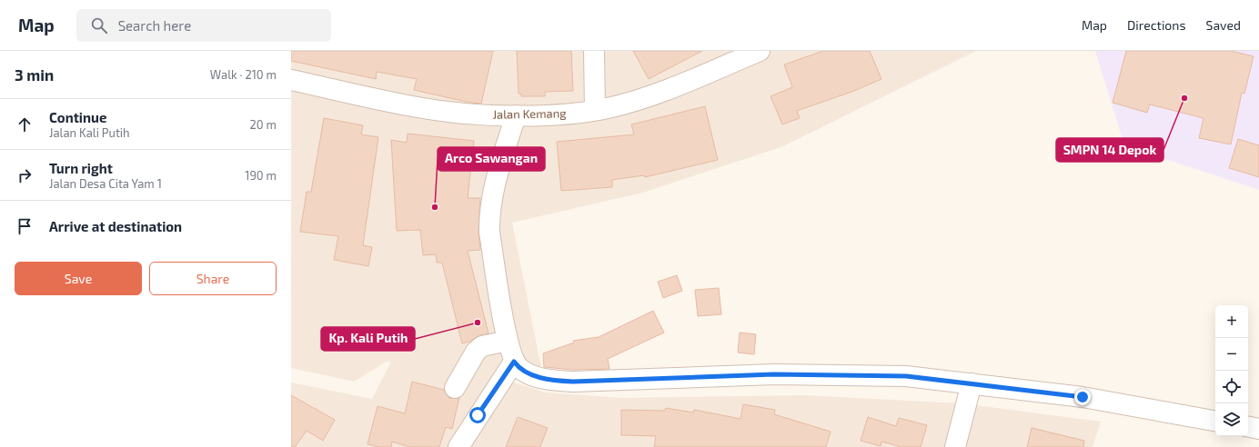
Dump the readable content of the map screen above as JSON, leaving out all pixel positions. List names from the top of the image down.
{
  "streets": {
    "street": ["Jalan Kemang"]
  },
  "places": ["SMPN 14 Depok", "Arco Sawangan", "Kp. Kali Putih"],
  "page": {
    "header": "Map",
    "search": "Search here",
    "nav": ["Map", "Directions", "Saved"],
    "heading": ["3 min", "Walk · 210 m"],
    "list": [
      ["Continue", "Jalan Kali Putih", "20 m"],
      ["Turn right", "Jalan Desa Cita Yam 1", "190 m"],
      "Arrive at destination"
    ],
    "buttons": ["Save", "Share"],
    "map_buttons": ["+", "−"]
  }
}
